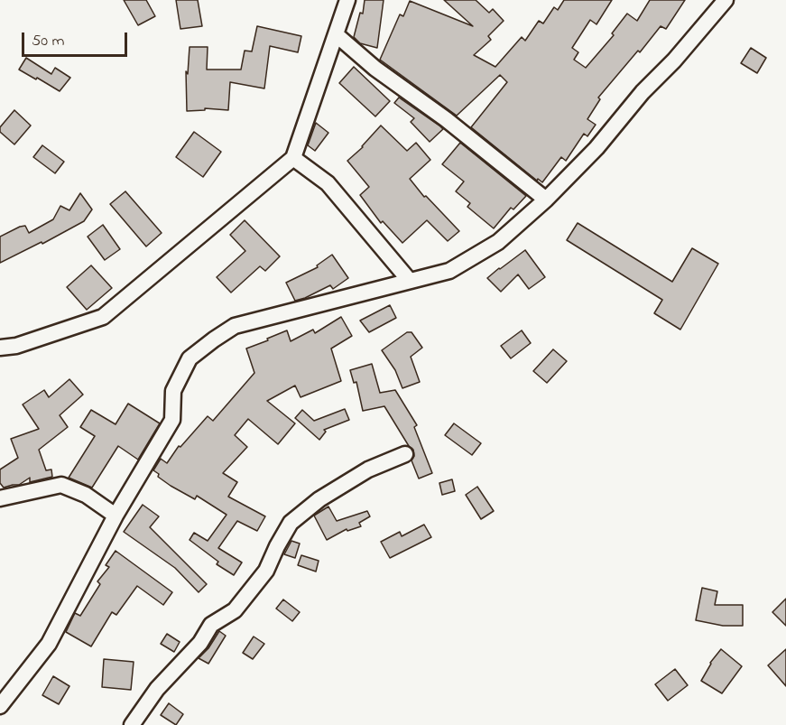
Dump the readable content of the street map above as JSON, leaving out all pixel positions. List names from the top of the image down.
{
  "scale_bar": "50 m"
}
